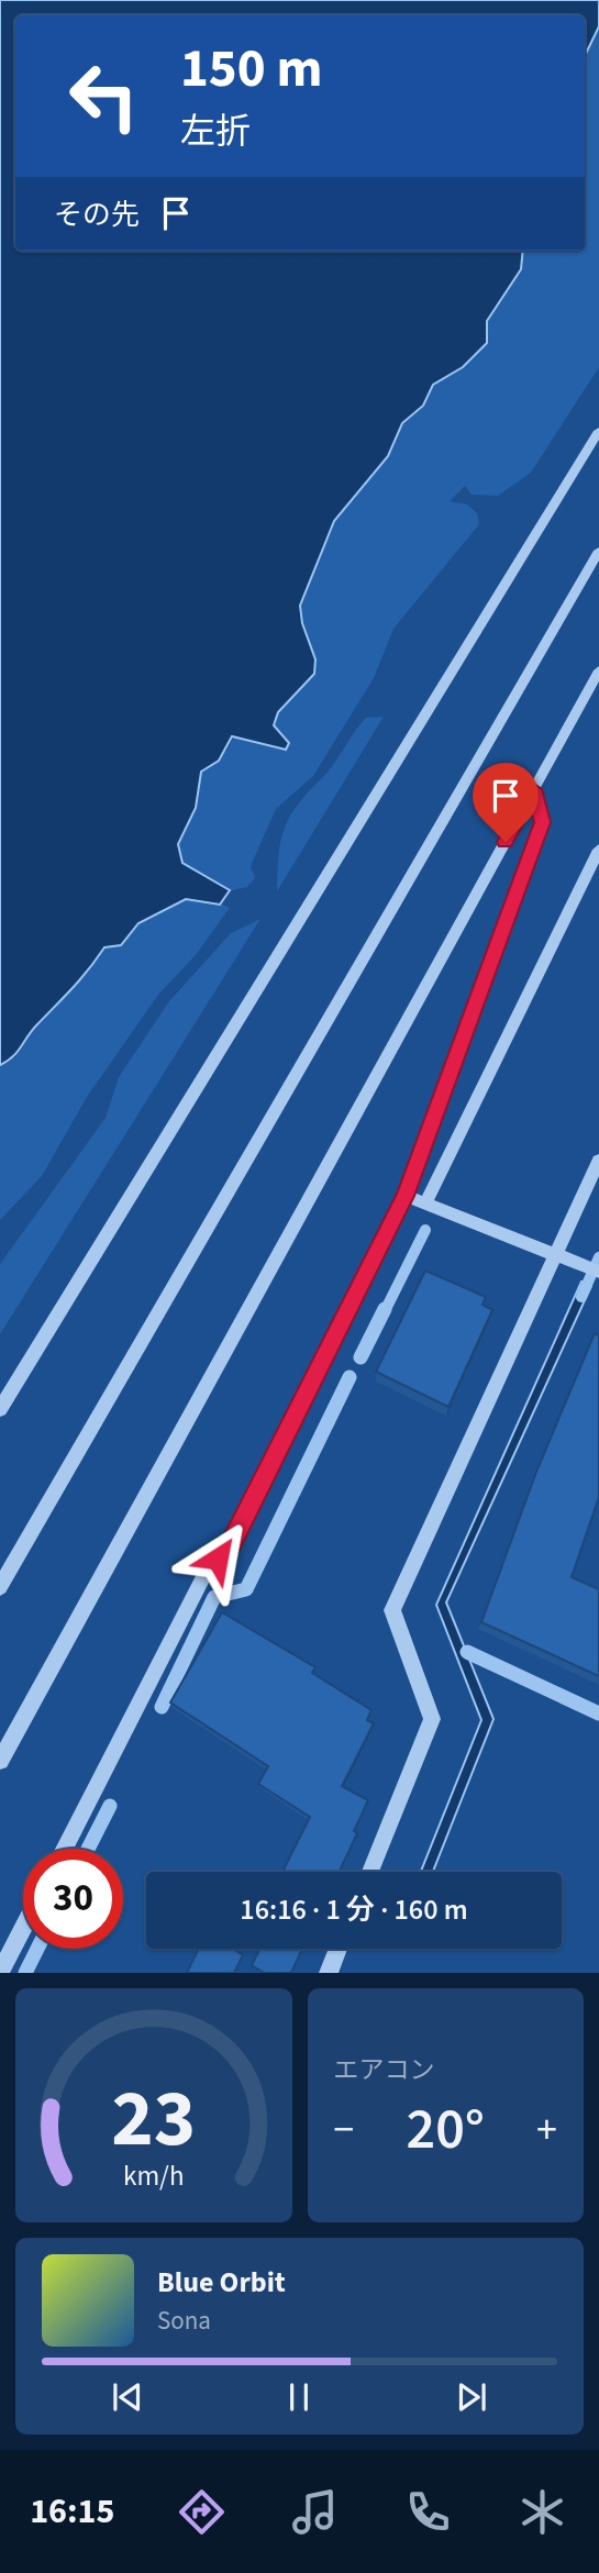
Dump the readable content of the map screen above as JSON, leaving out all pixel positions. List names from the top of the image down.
{
  "page": {
    "turn": ["150 m", "左折"],
    "then": "その先",
    "limit": "30",
    "trip": "16:16 · 1 分 · 160 m",
    "tile": "エアコン",
    "heat": ["−", "20°", "+"],
    "song": ["Blue Orbit", "Sona"],
    "tabs": "16:15",
    "gauge": ["23", "km/h"]
  }
}
